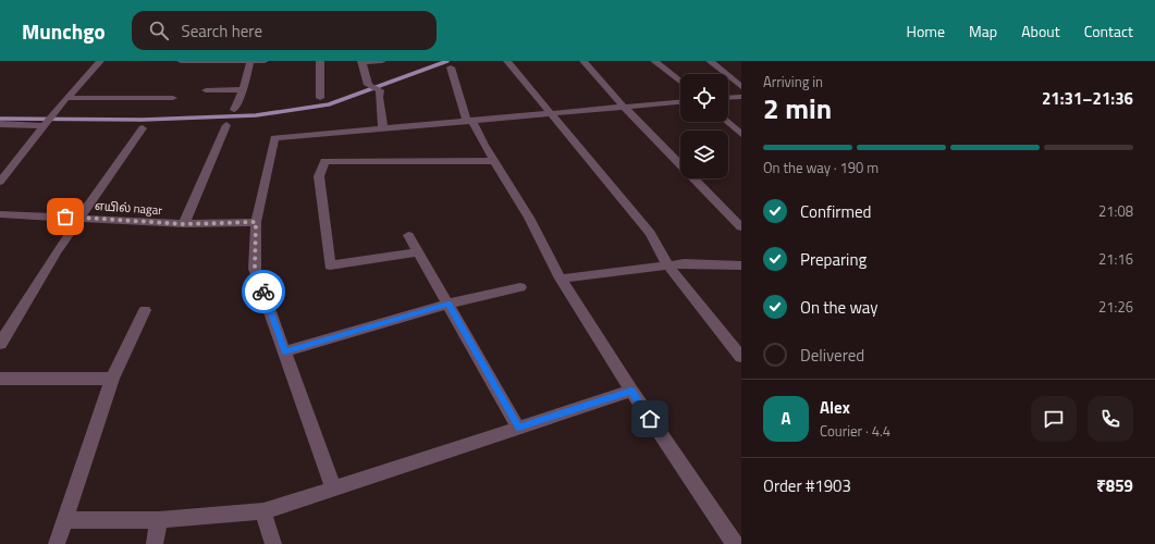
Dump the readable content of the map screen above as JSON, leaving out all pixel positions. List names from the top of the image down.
{
  "streets": {
    "street": ["எயில் nagar"]
  },
  "page": {
    "header": "Munchgo",
    "search": "Search here",
    "nav": [
      "Home",
      "Map",
      "About",
      "Contact"
    ],
    "heading": ["2 min", "Arriving in", "21:31–21:36"],
    "panel": [
      "Alex",
      "Courier · 4.4",
      "Order #1903",
      "₹859"
    ],
    "bar": "On the way · 190 m",
    "list": [
      ["Confirmed", "21:08"],
      ["Preparing", "21:16"],
      ["On the way", "21:26"],
      "Delivered"
    ],
    "round": "A"
  }
}
